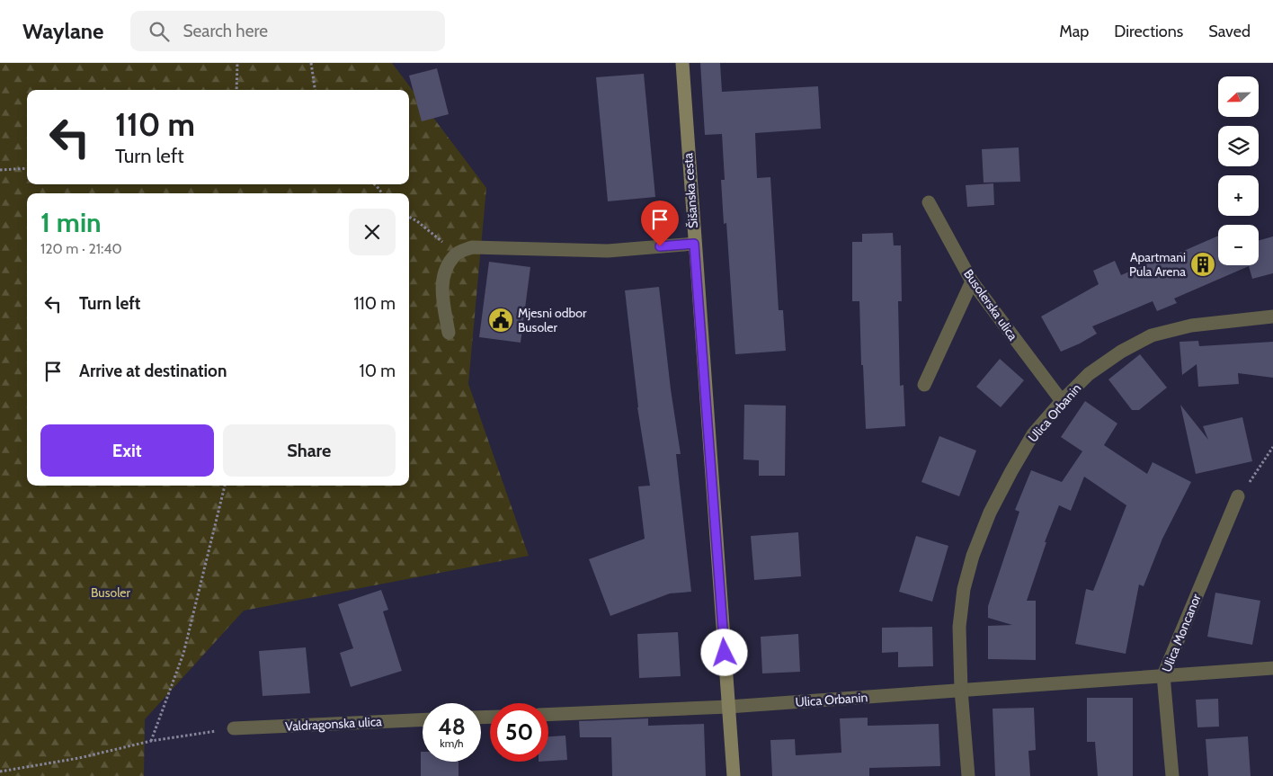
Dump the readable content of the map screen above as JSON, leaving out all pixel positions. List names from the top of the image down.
{
  "streets": {
    "main road": ["Šišanska cesta"],
    "street": [
      "Busolerska ulica",
      "Ulica Orbanin",
      "Ulica Moncanor",
      "Valdragonska ulica"
    ]
  },
  "crossings": [
    ["Šišanska cesta", "Ulica Orbanin"],
    ["Busolerska ulica", "Ulica Orbanin"],
    ["Ulica Orbanin", "Ulica Moncanor"]
  ],
  "parks": ["Busoler"],
  "places": {
    "building": ["Apartmani Pula Arena"],
    "public building": ["Mjesni odbor Busoler"]
  },
  "north": "left",
  "page": {
    "header": "Waylane",
    "search": "Search here",
    "nav": ["Map", "Directions", "Saved"],
    "map_buttons": ["+", "−"],
    "turn": ["110 m", "Turn left"],
    "heading": ["1 min", "120 m · 21:40"],
    "list": [
      {
        "name": "Turn left",
        "value": "110 m"
      },
      {
        "name": "Arrive at destination",
        "value": "10 m"
      }
    ],
    "buttons": ["Exit", "Share"],
    "speed": "48 km/h",
    "limit": "50"
  }
}
